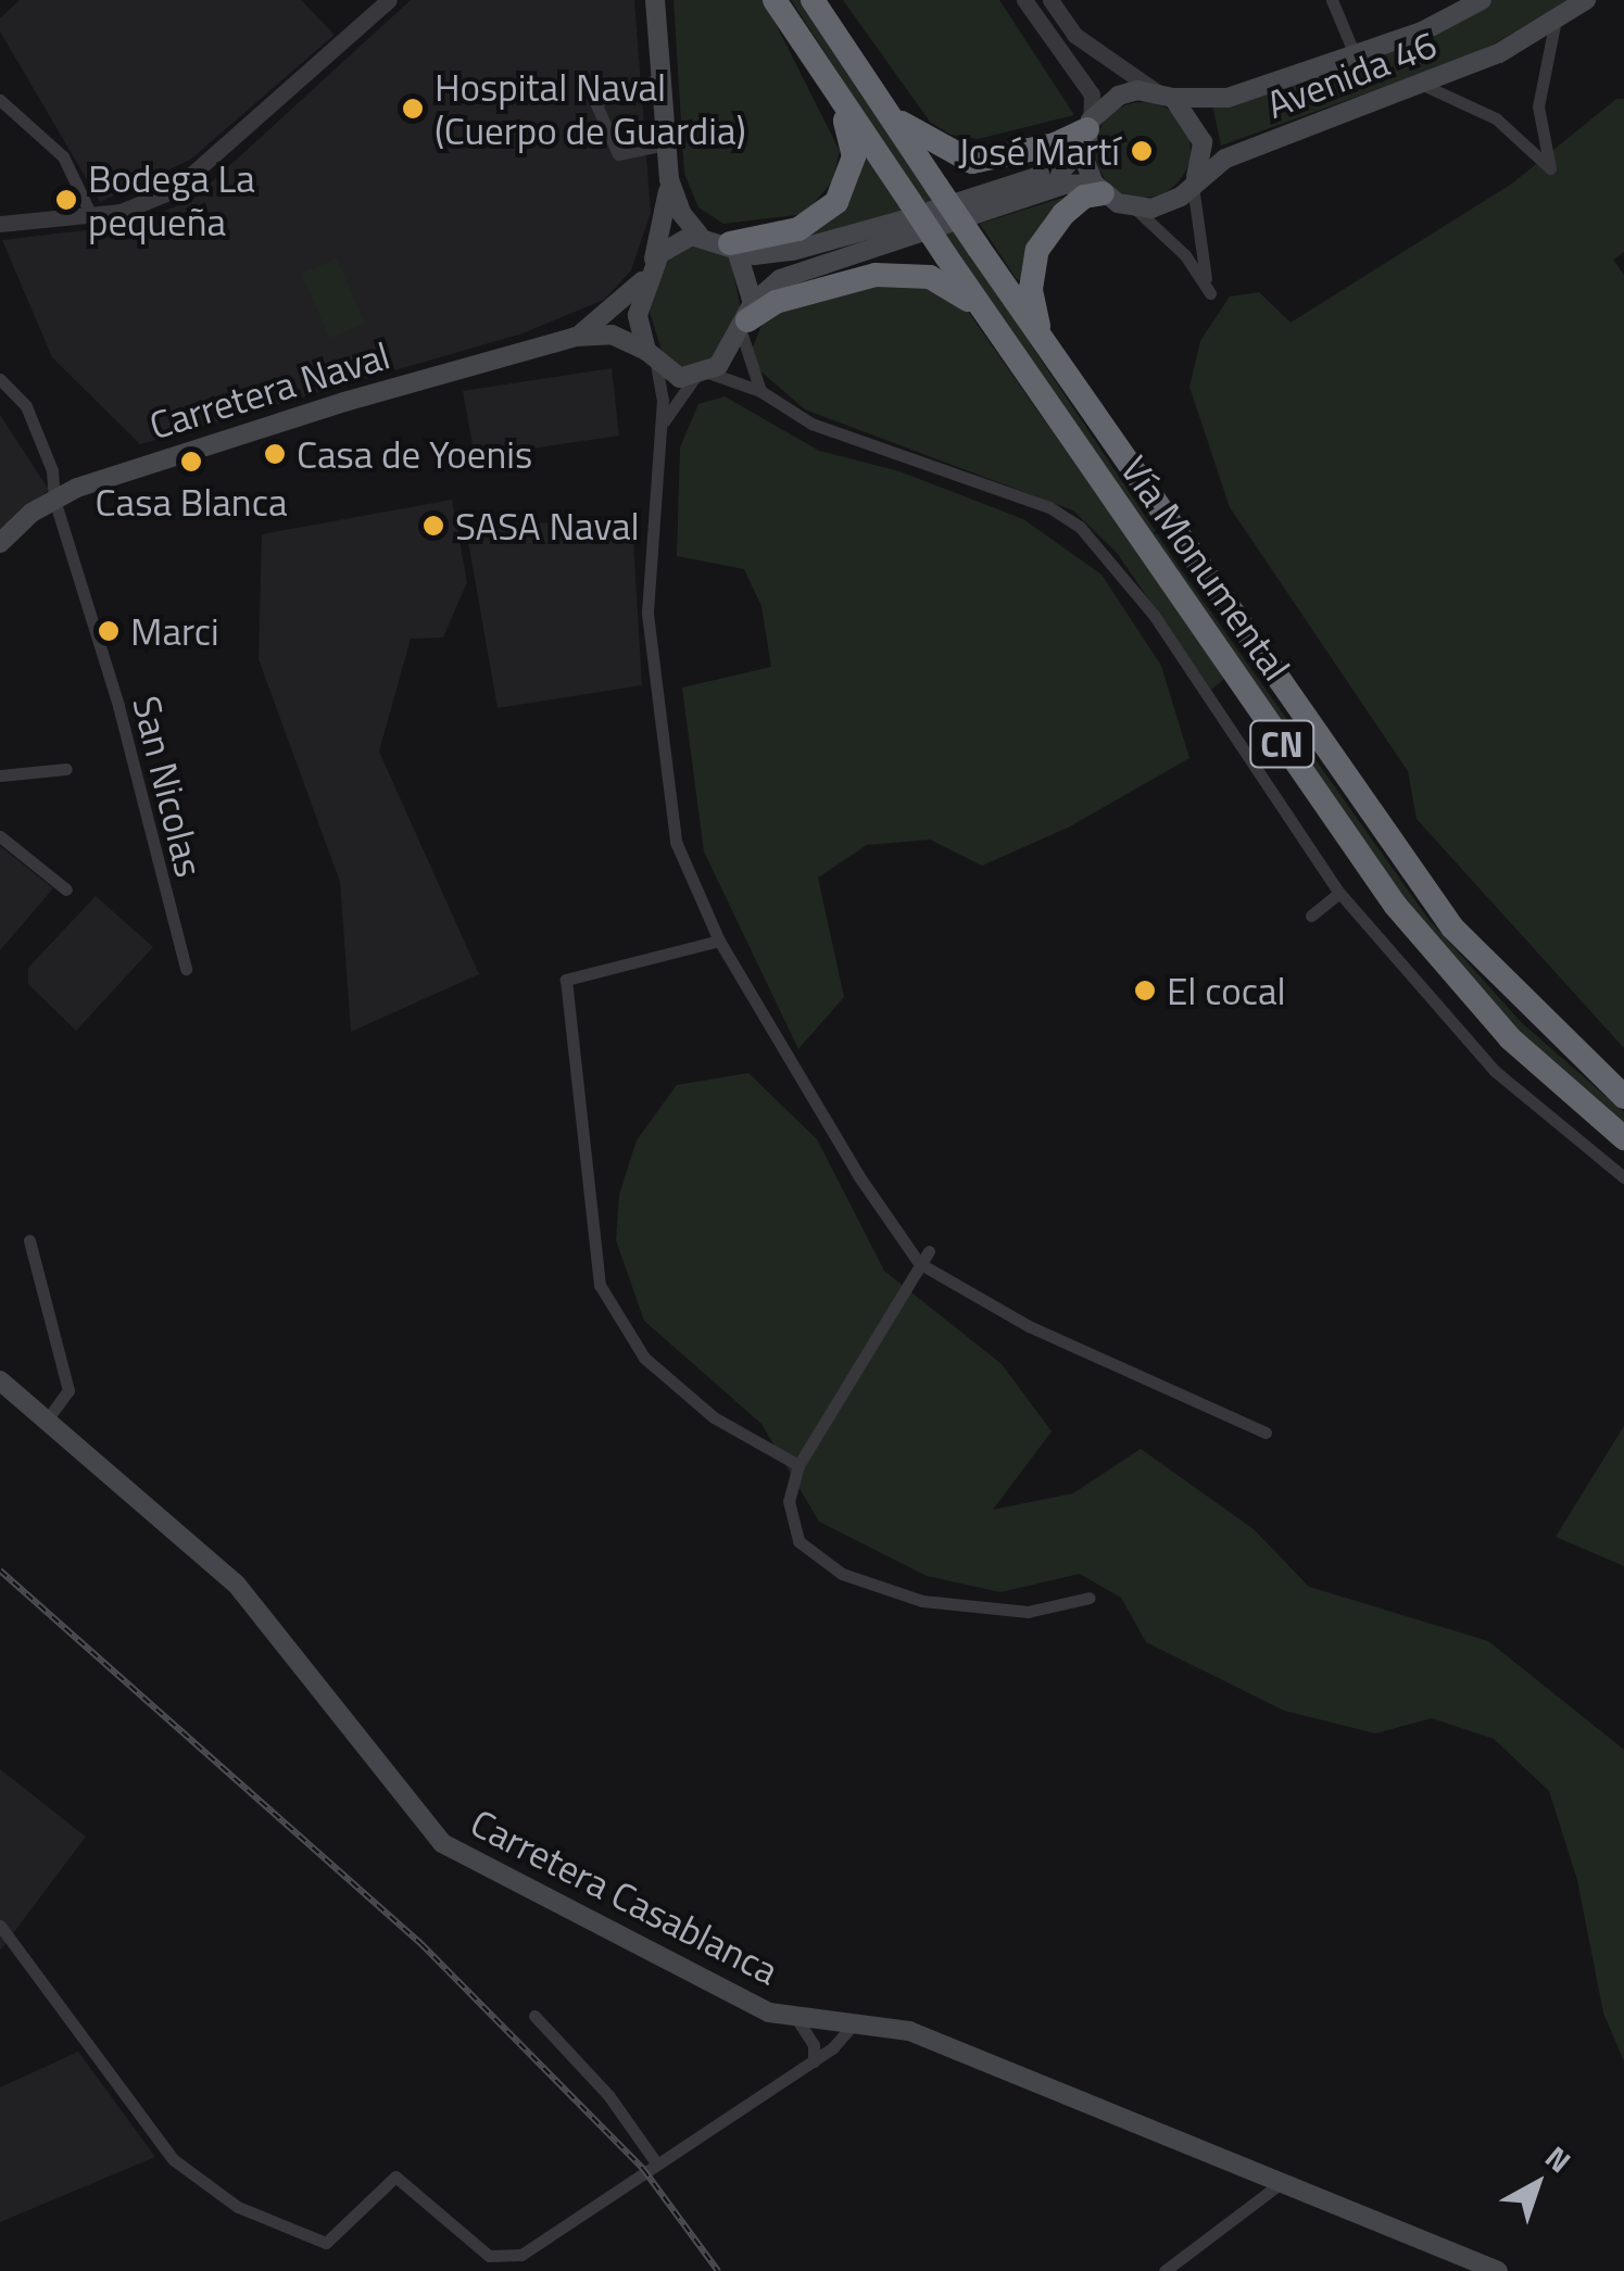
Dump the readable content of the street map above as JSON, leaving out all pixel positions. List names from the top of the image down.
{
  "streets": {
    "highway": ["Vía Monumental", "CN"],
    "main road": ["Avenida 46", "Carretera Naval", "Carretera Casablanca"],
    "street": ["San Nicolas"]
  },
  "crossings": [
    ["Carretera Naval", "San Nicolas"]
  ],
  "places": [
    "Hospital Naval (Cuerpo de Guardia)",
    "José Martí",
    "Bodega La pequeña",
    "Casa de Yoenis",
    "Casa Blanca",
    "SASA Naval",
    "Marci",
    "El cocal"
  ],
  "north": "top right"
}
